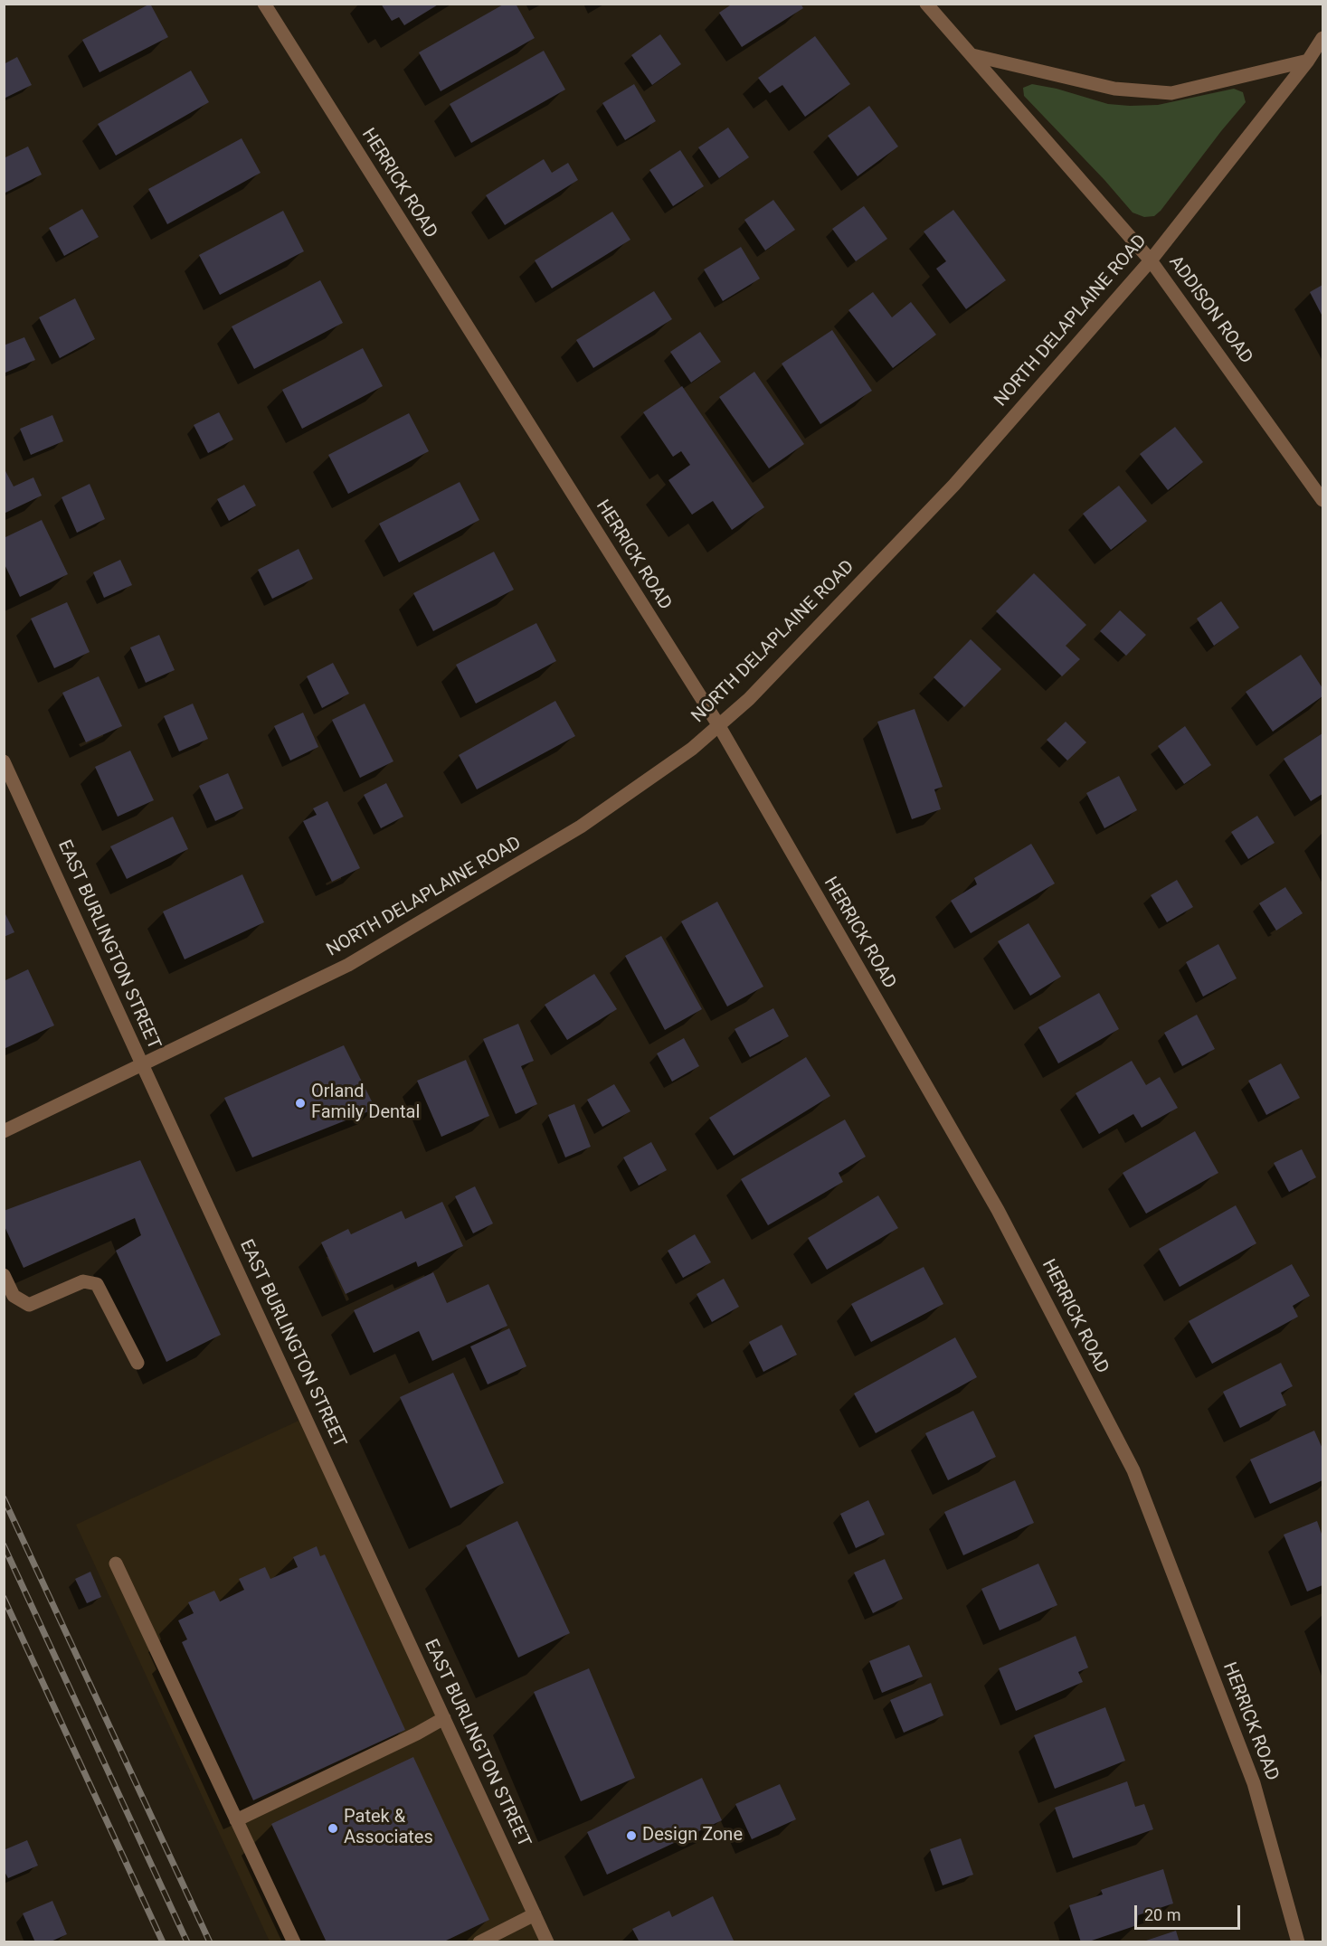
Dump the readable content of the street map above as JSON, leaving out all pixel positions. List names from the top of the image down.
{
  "streets": {
    "street": [
      "HERRICK ROAD",
      "ADDISON ROAD",
      "NORTH DELAPLAINE ROAD",
      "EAST BURLINGTON STREET"
    ]
  },
  "crossings": [
    ["HERRICK ROAD", "NORTH DELAPLAINE ROAD"],
    ["ADDISON ROAD", "NORTH DELAPLAINE ROAD"],
    ["NORTH DELAPLAINE ROAD", "EAST BURLINGTON STREET"]
  ],
  "places": ["Orland Family Dental", "Patek & Associates", "Design Zone"],
  "scale_bar": "20 m"
}
